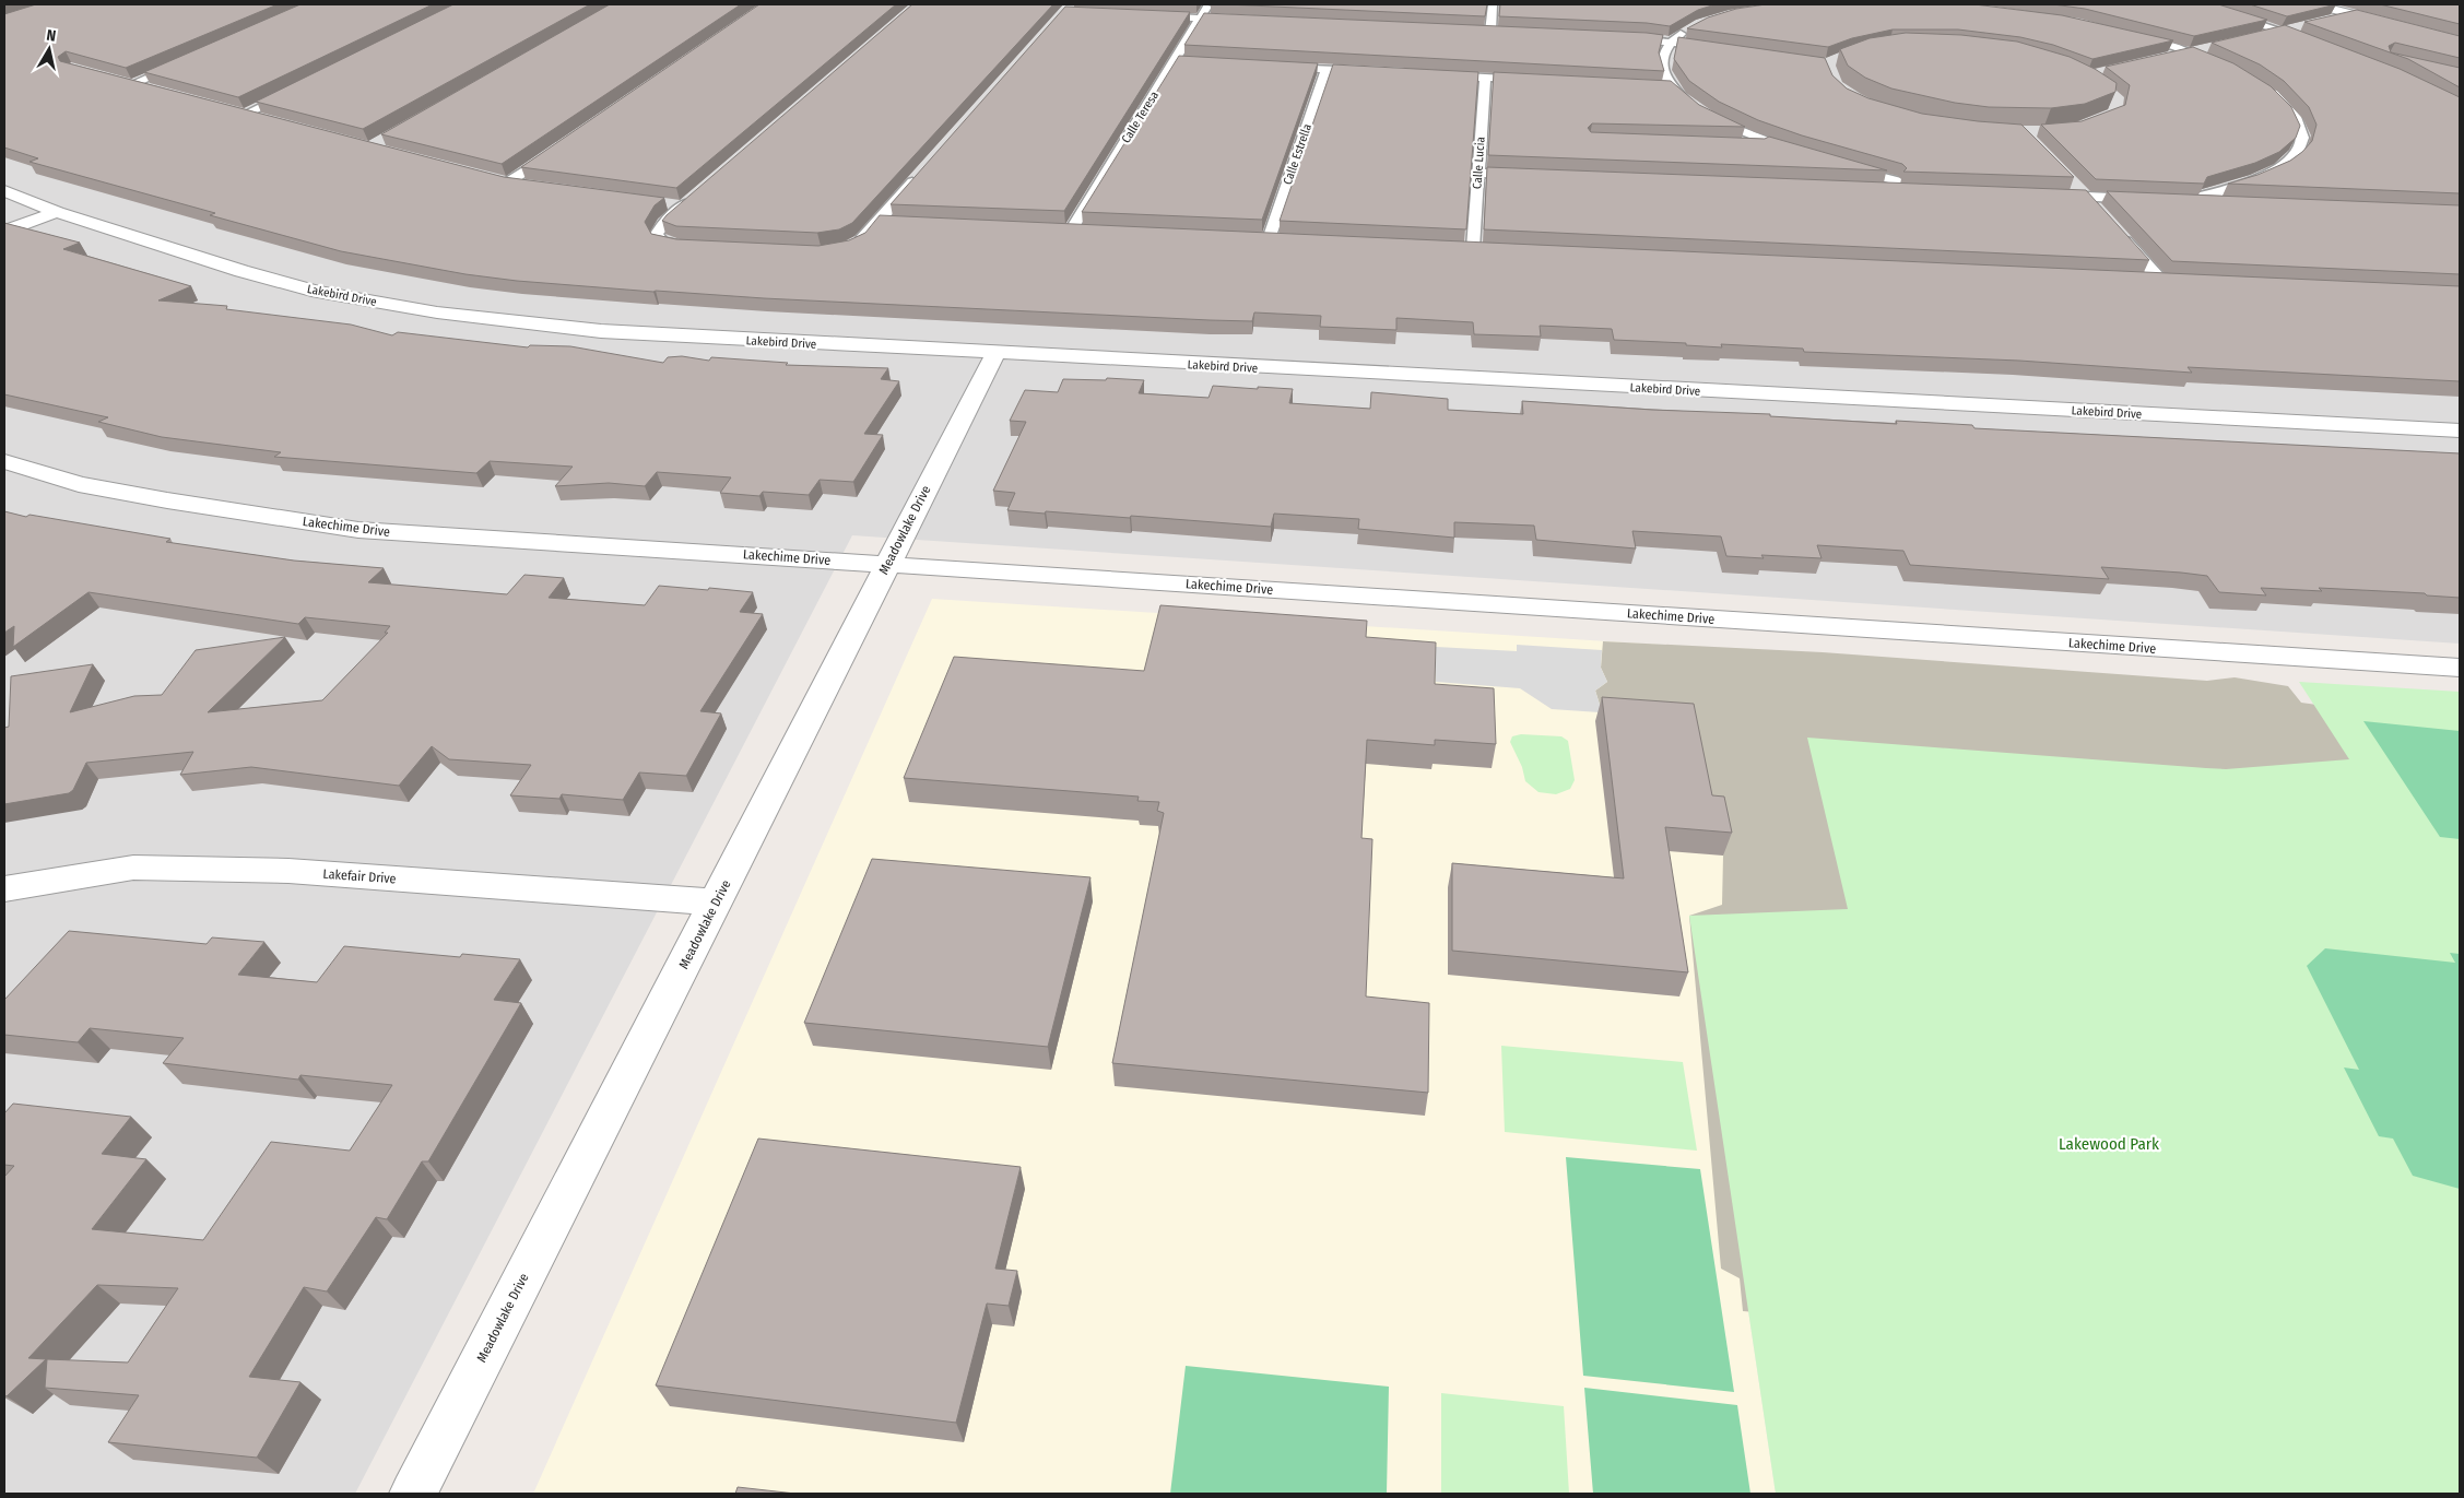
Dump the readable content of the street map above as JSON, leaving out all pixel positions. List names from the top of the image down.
{
  "streets": {
    "street": [
      "Lakebird Drive",
      "Lakechime Drive",
      "Meadowlake Drive",
      "Lakefair Drive"
    ],
    "lane": ["Calle Teresa", "Calle Estrella", "Calle Lucia"]
  },
  "crossings": [
    ["Lakebird Drive", "Meadowlake Drive"],
    ["Lakechime Drive", "Meadowlake Drive"],
    ["Meadowlake Drive", "Lakefair Drive"]
  ],
  "parks": ["Lakewood Park"],
  "north": "top"
}
